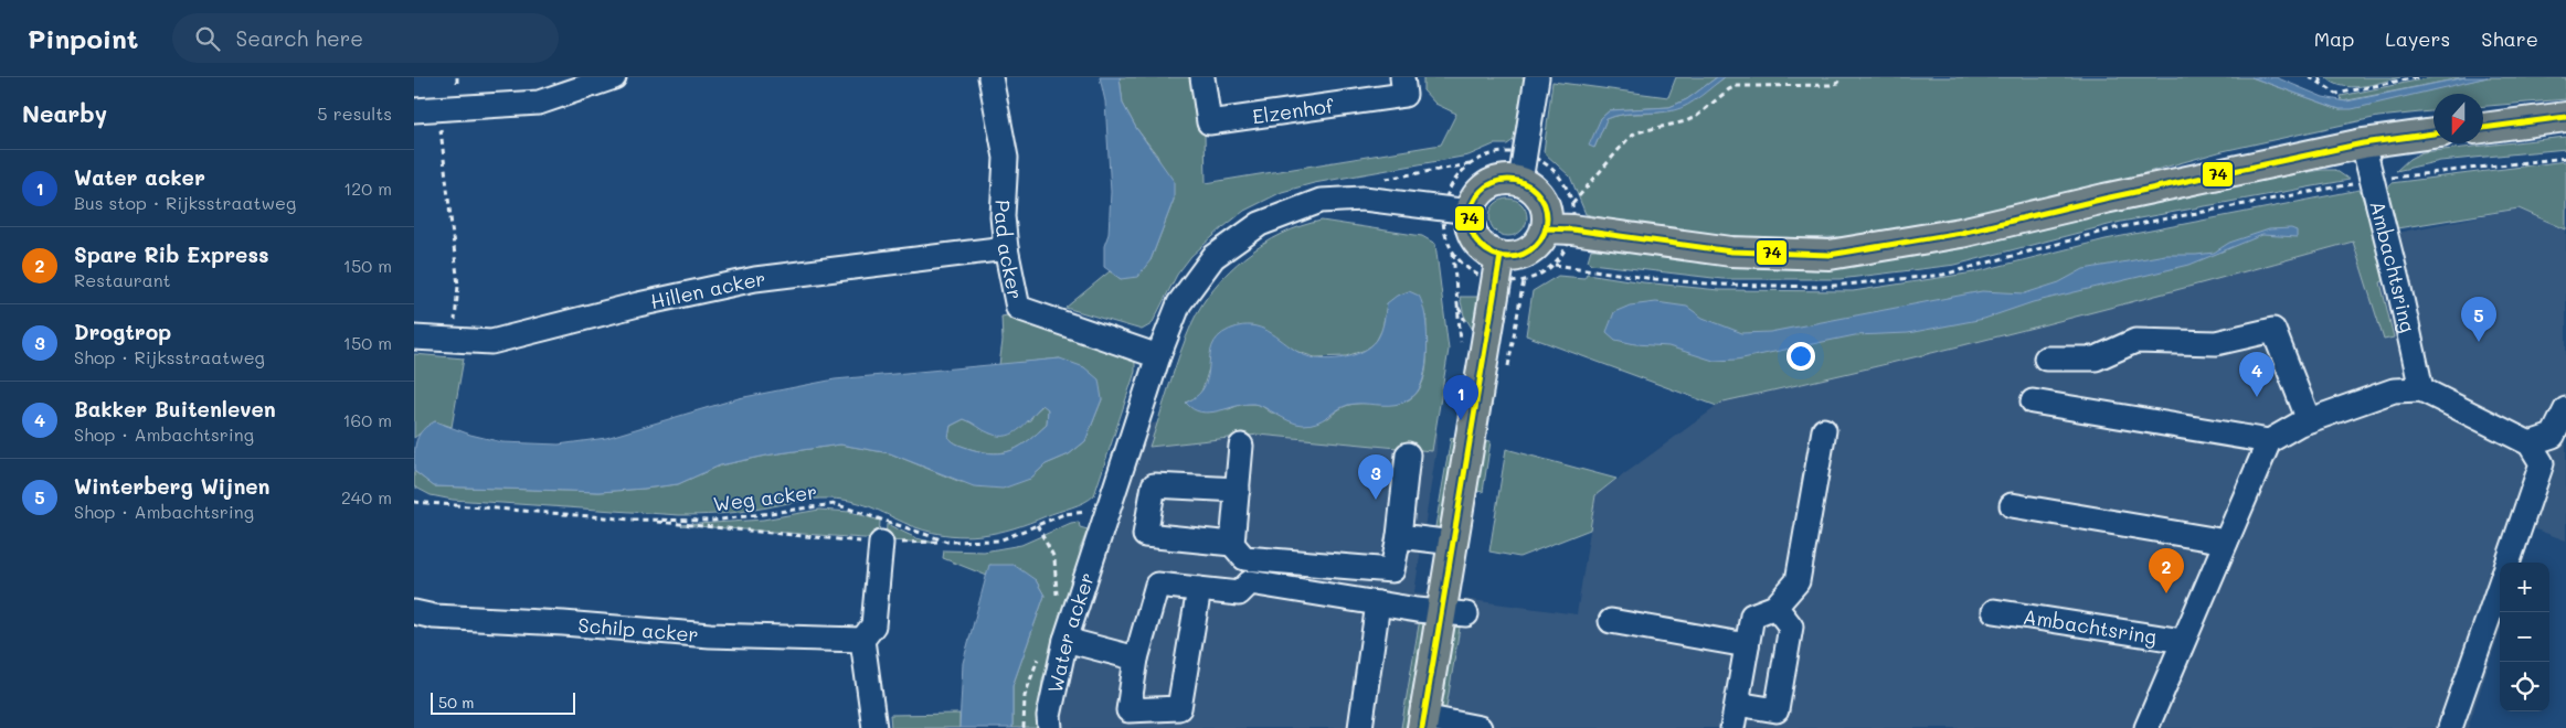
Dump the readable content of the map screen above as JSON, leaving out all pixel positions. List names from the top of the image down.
{
  "streets": {
    "street": [
      "Elzenhof",
      "Pad acker",
      "Ambachtsring",
      "Hillen acker",
      "Schilp acker",
      "Water acker"
    ],
    "path": ["Weg acker"]
  },
  "crossings": [
    ["Pad acker", "Hillen acker"],
    ["Pad acker", "Water acker"],
    ["Weg acker", "Water acker"]
  ],
  "lines": ["transit line 74"],
  "scale_bar": "50 m",
  "north": "bottom",
  "page": {
    "header": "Pinpoint",
    "search": "Search here",
    "nav": ["Map", "Layers", "Share"],
    "heading": ["Nearby", "5 results"],
    "list": [
      {
        "mark": "1",
        "name": "Water acker",
        "note": "Bus stop · Rijksstraatweg",
        "value": "120 m"
      },
      {
        "mark": "2",
        "name": "Spare Rib Express",
        "note": "Restaurant",
        "value": "150 m"
      },
      {
        "mark": "3",
        "name": "Drogtrop",
        "note": "Shop · Rijksstraatweg",
        "value": "150 m"
      },
      {
        "mark": "4",
        "name": "Bakker Buitenleven",
        "note": "Shop · Ambachtsring",
        "value": "160 m"
      },
      {
        "mark": "5",
        "name": "Winterberg Wijnen",
        "note": "Shop · Ambachtsring",
        "value": "240 m"
      }
    ],
    "pins": [
      "5",
      "4",
      "1",
      "3",
      "2"
    ],
    "map_buttons": ["+", "−"],
    "scale": "50 m"
  }
}
